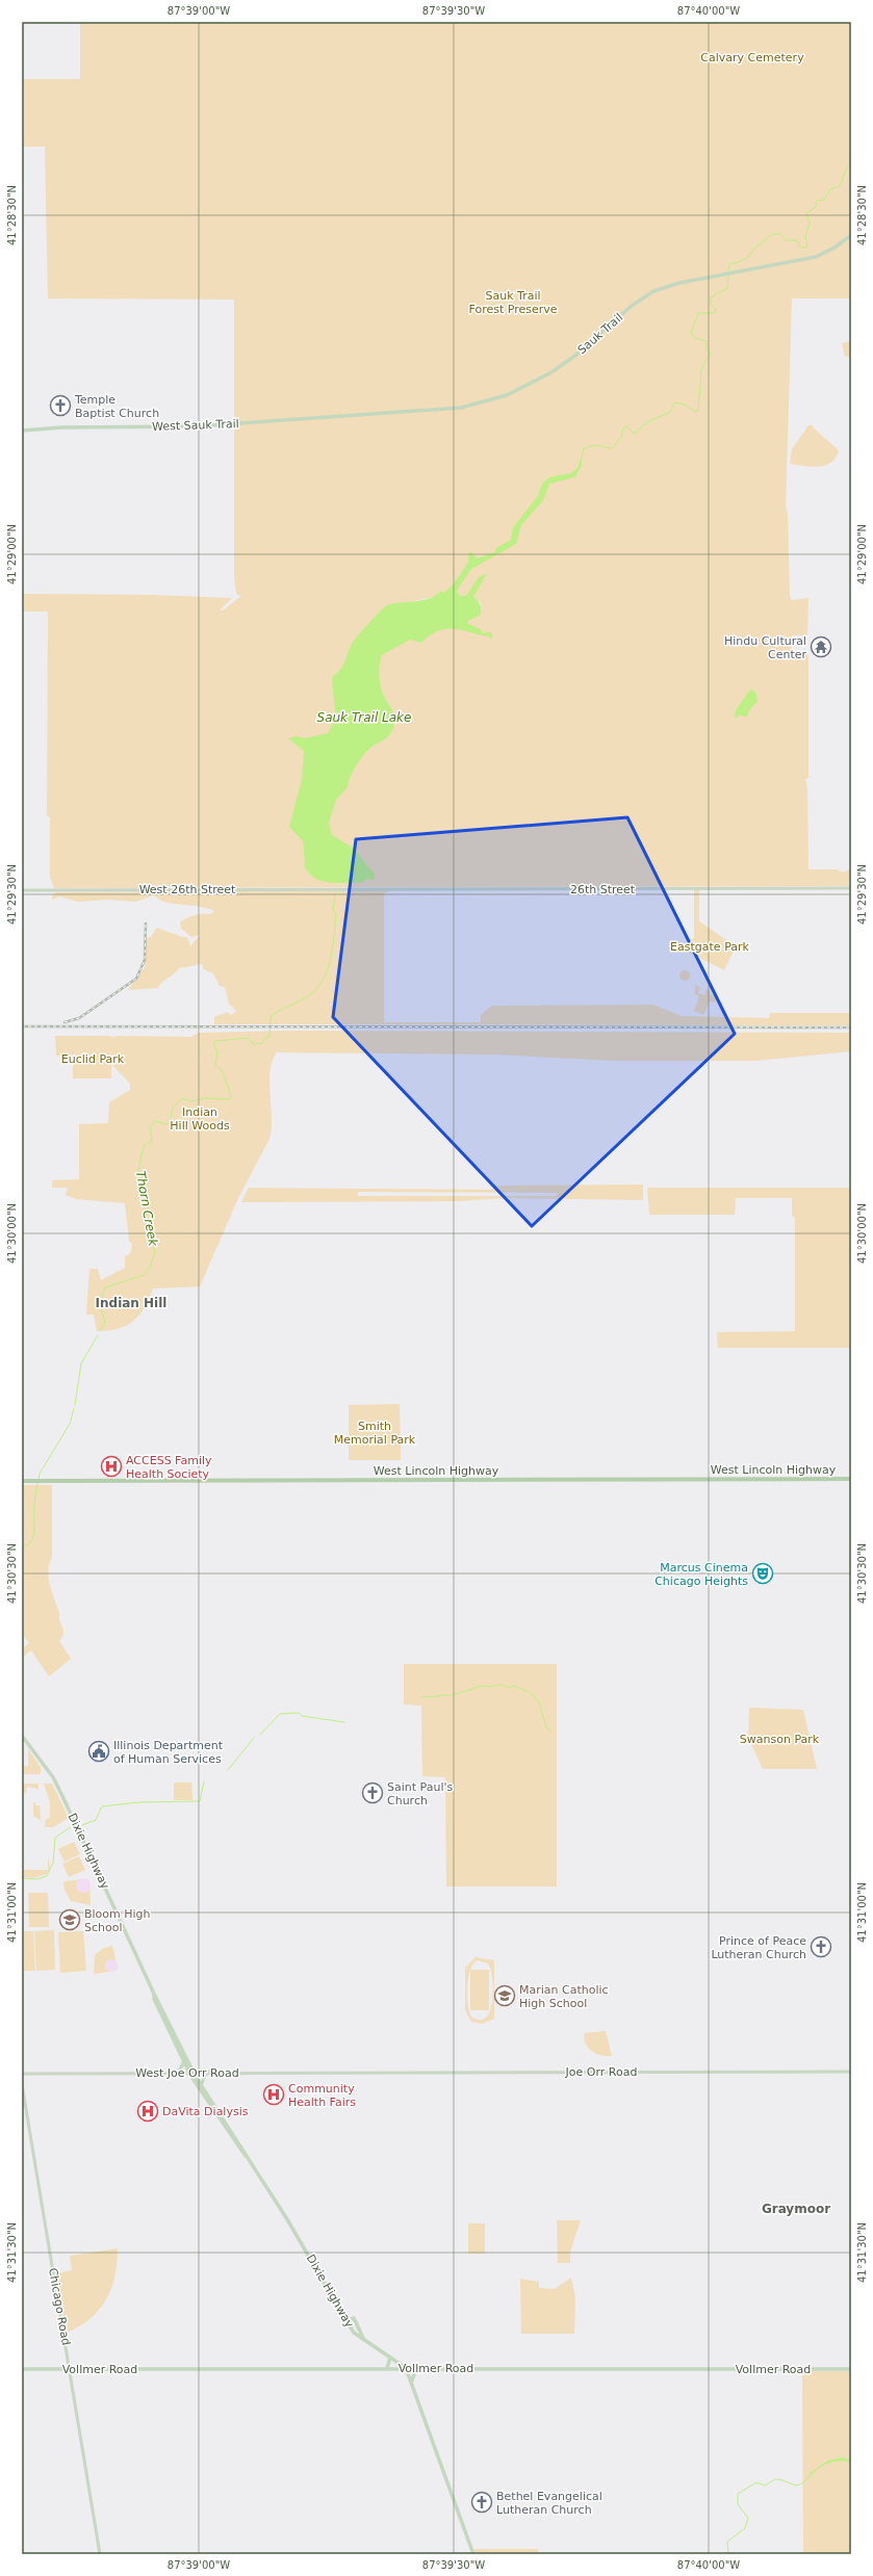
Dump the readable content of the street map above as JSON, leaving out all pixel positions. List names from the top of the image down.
{
  "streets": {
    "main road": [
      "Sauk Trail",
      "West Sauk Trail",
      "West Lincoln Highway",
      "Dixie Highway",
      "Vollmer Road"
    ],
    "street": [
      "West 26th Street",
      "26th Street",
      "Joe Orr Road",
      "West Joe Orr Road",
      "Chicago Road"
    ]
  },
  "crossings": [
    ["Sauk Trail", "West Sauk Trail"],
    ["West 26th Street", "26th Street"],
    ["Dixie Highway", "West Joe Orr Road"],
    ["Dixie Highway", "Vollmer Road"],
    ["Joe Orr Road", "West Joe Orr Road"],
    ["Chicago Road", "Vollmer Road"]
  ],
  "districts": ["Indian Hill", "Graymoor"],
  "water": ["Sauk Trail Lake", "Thorn Creek"],
  "parks": [
    "Calvary Cemetery",
    "Sauk Trail Forest Preserve",
    "Eastgate Park",
    "Euclid Park",
    "Indian Hill Woods",
    "Smith Memorial Park",
    "Swanson Park"
  ],
  "places": {
    "church": [
      "Temple Baptist Church",
      "Saint Paul's Church",
      "Prince of Peace Lutheran Church",
      "Bethel Evangelical Lutheran Church"
    ],
    "temple": ["Hindu Cultural Center"],
    "hospital": ["ACCESS Family Health Society", "Community Health Fairs", "DaVita Dialysis"],
    "theatre": ["Marcus Cinema Chicago Heights"],
    "public building": ["Illinois Department of Human Services"],
    "school or university": ["Bloom High School", "Marian Catholic High School"]
  },
  "coordinates": [
    "87°39'00\"W",
    "87°39'30\"W",
    "87°40'00\"W",
    "41°28'30\"N",
    "41°29'00\"N",
    "41°29'30\"N",
    "41°30'00\"N",
    "41°30'30\"N",
    "41°31'00\"N",
    "41°31'30\"N"
  ]
}
